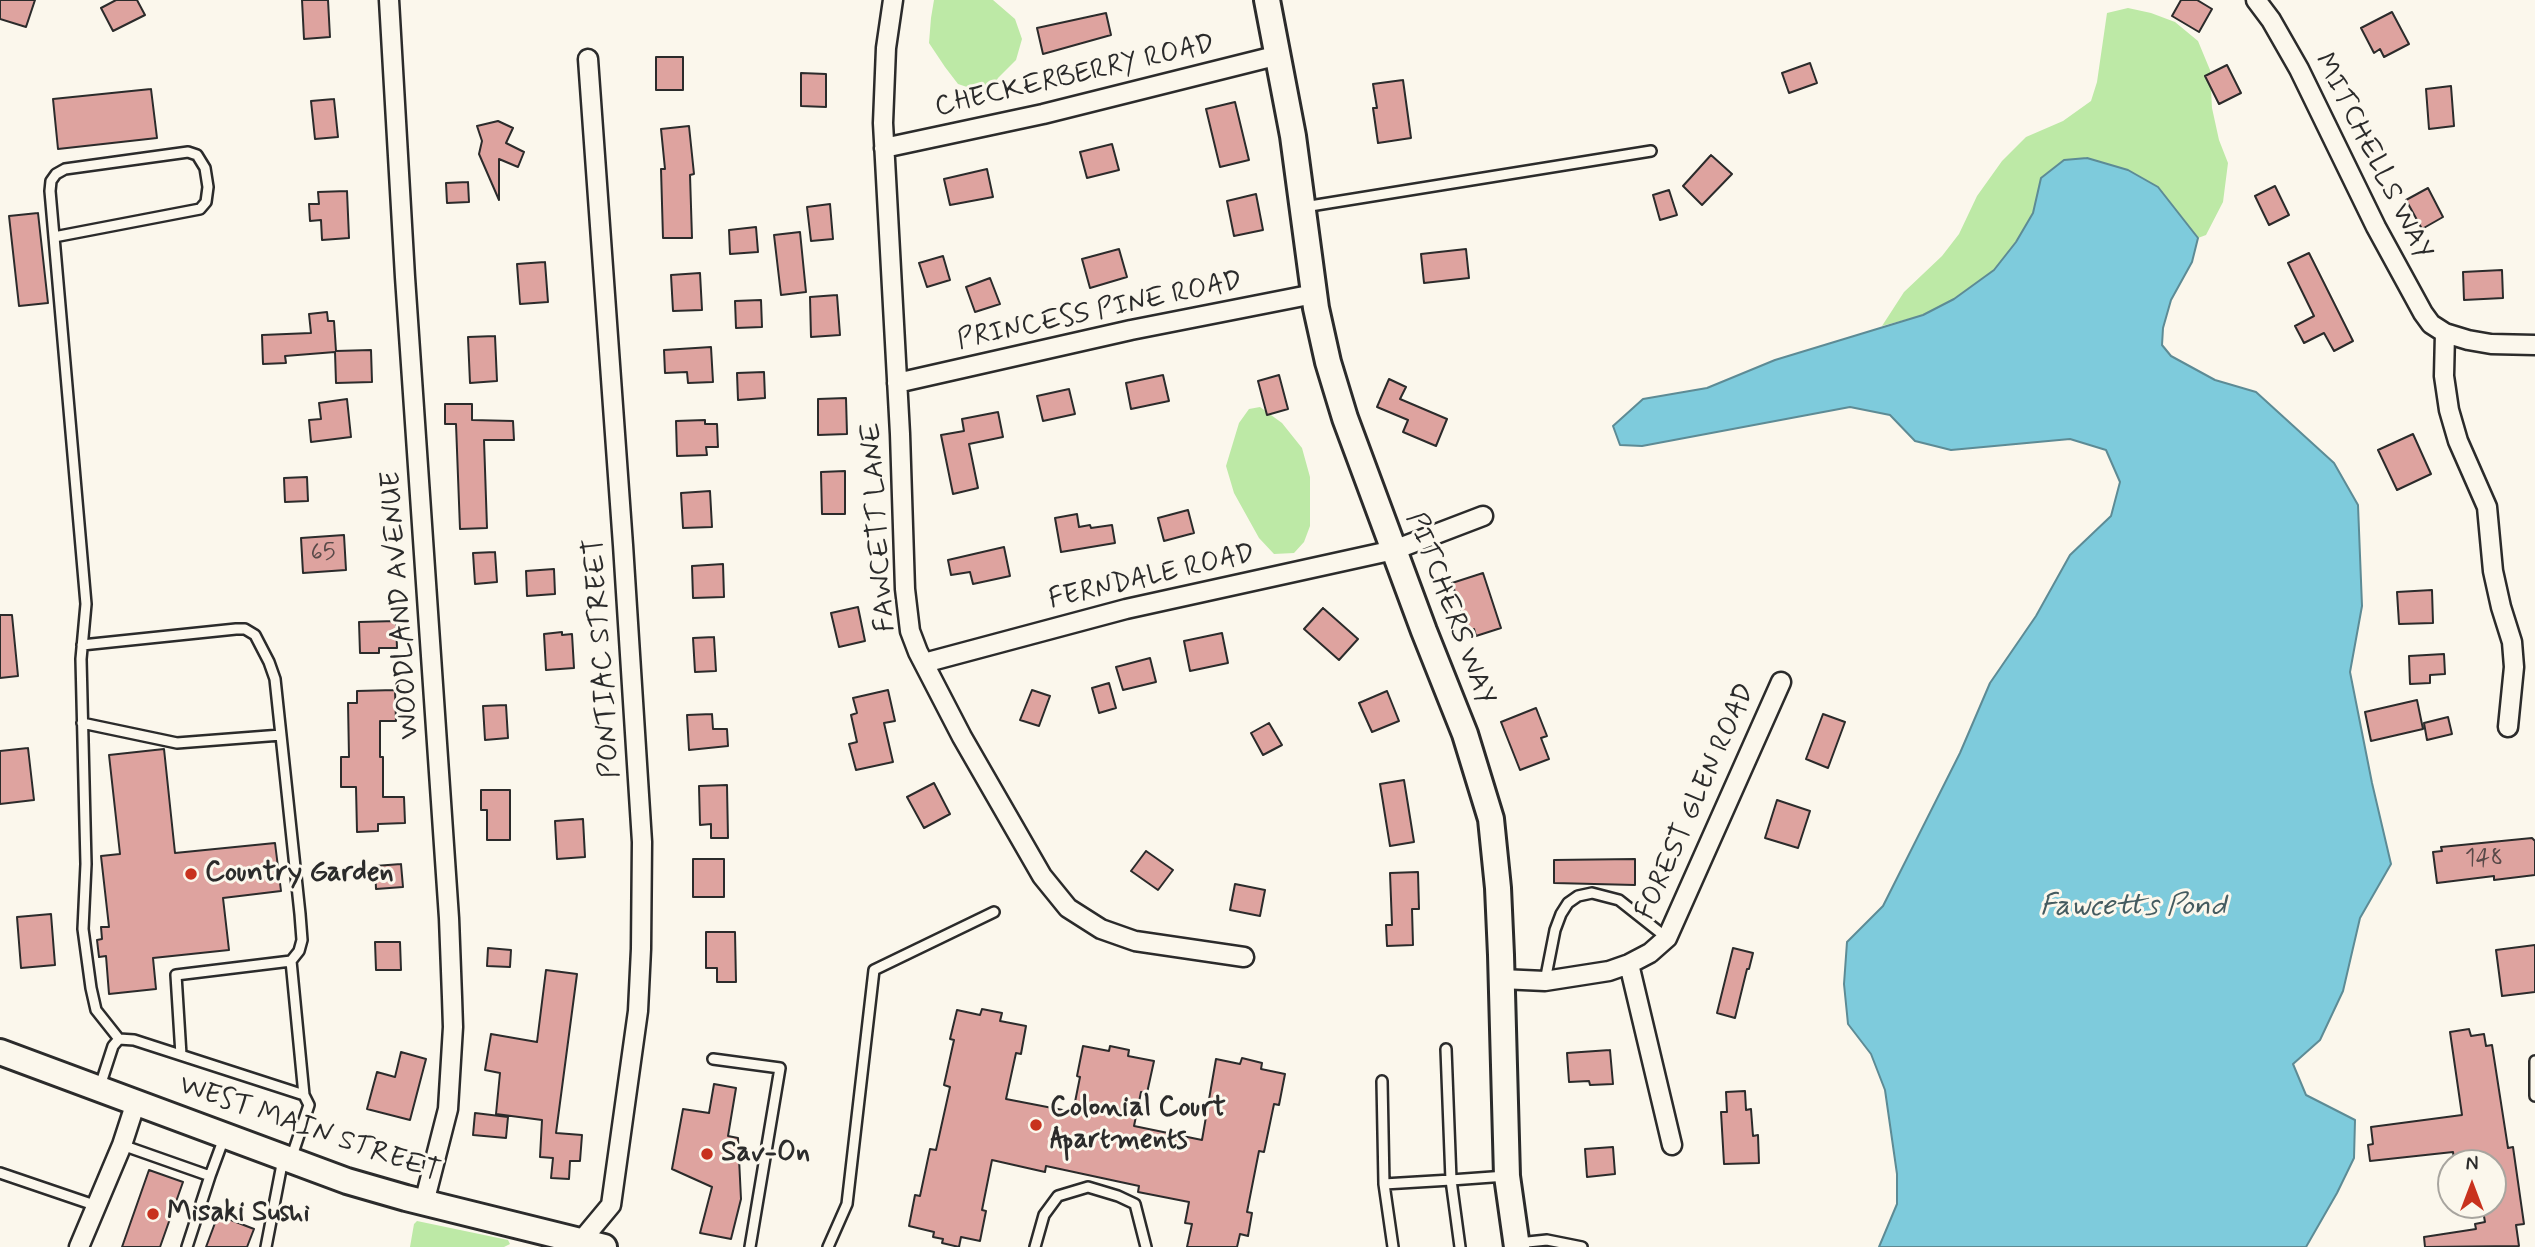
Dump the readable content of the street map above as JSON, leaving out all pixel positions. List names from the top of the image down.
{
  "streets": {
    "main road": ["PITCHERS WAY", "WEST MAIN STREET"],
    "street": [
      "CHECKERBERRY ROAD",
      "MITCHELLS WAY",
      "PRINCESS PINE ROAD",
      "FAWCETT LANE",
      "FERNDALE ROAD",
      "WOODLAND AVENUE",
      "PONTIAC STREET",
      "FOREST GLEN ROAD"
    ]
  },
  "crossings": [
    ["CHECKERBERRY ROAD", "FAWCETT LANE"],
    ["CHECKERBERRY ROAD", "PITCHERS WAY"],
    ["PRINCESS PINE ROAD", "FAWCETT LANE"],
    ["PRINCESS PINE ROAD", "PITCHERS WAY"],
    ["FAWCETT LANE", "FERNDALE ROAD"],
    ["FERNDALE ROAD", "PITCHERS WAY"],
    ["WOODLAND AVENUE", "WEST MAIN STREET"],
    ["PITCHERS WAY", "FOREST GLEN ROAD"],
    ["PONTIAC STREET", "WEST MAIN STREET"]
  ],
  "water": ["Fawcetts Pond"],
  "places": [
    "Country Garden",
    "Colonial Court Apartments",
    "Sav-On",
    "Misaki Sushi"
  ],
  "house_numbers": ["65", "148"],
  "north": "top"
}
